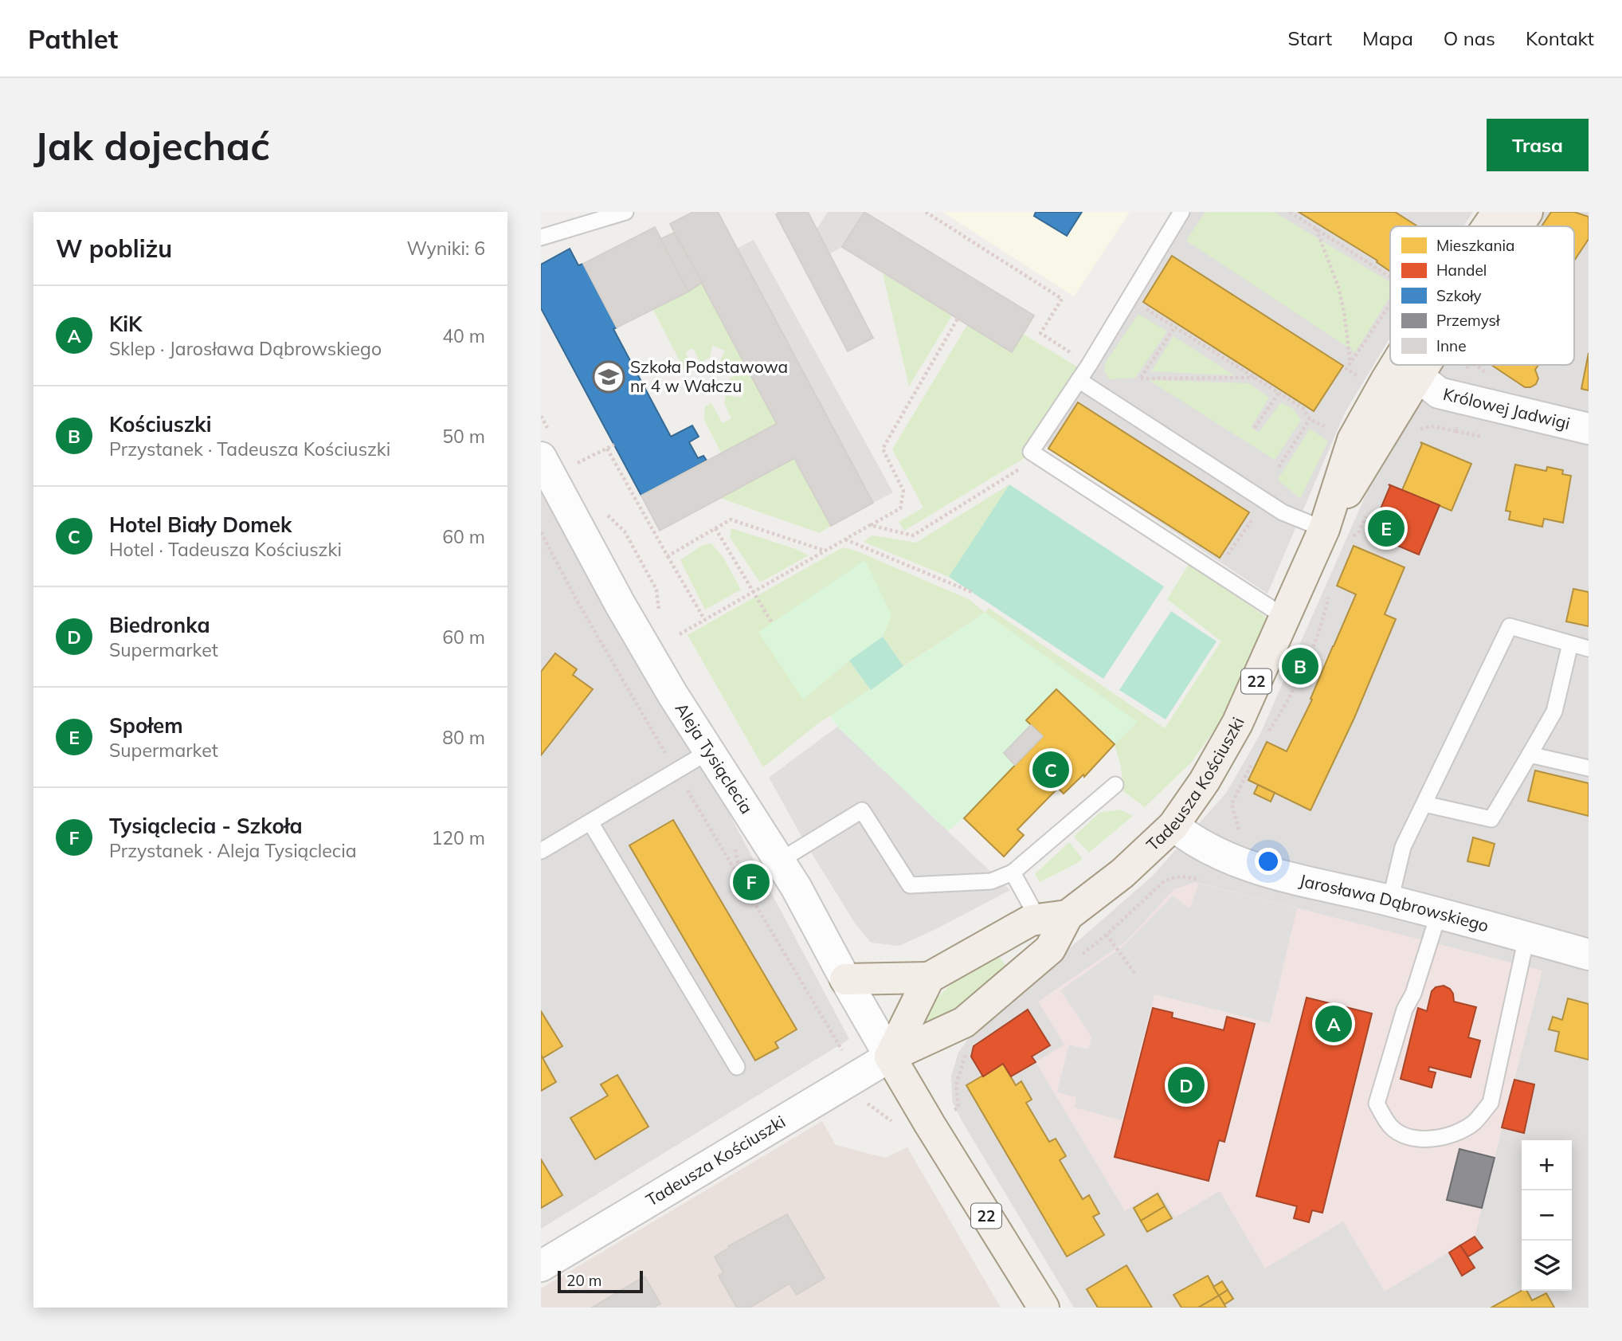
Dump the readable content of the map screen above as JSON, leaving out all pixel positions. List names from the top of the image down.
{
  "streets": {
    "main road": ["22", "Tadeusza Kościuszki"],
    "street": ["Królowej Jadwigi", "Aleja Tysiąclecia", "Jarosława Dąbrowskiego"]
  },
  "crossings": [
    ["Królowej Jadwigi", "Tadeusza Kościuszki"],
    ["22", "Aleja Tysiąclecia"],
    ["22", "Tadeusza Kościuszki"],
    ["Aleja Tysiąclecia", "Tadeusza Kościuszki"],
    ["Tadeusza Kościuszki", "Jarosława Dąbrowskiego"]
  ],
  "places": {
    "school or university": ["Szkoła Podstawowa nr 4 w Wałczu"]
  },
  "legend": [
    "Mieszkania",
    "Handel",
    "Szkoły",
    "Przemysł",
    "Inne"
  ],
  "scale_bar": "20 m",
  "page": {
    "header": "Pathlet",
    "nav": [
      "Start",
      "Mapa",
      "O nas",
      "Kontakt"
    ],
    "buttons": "Trasa",
    "title": "Jak dojechać",
    "heading": ["W pobliżu", "Wyniki: 6"],
    "list": [
      {
        "mark": "A",
        "name": "KiK",
        "note": "Sklep · Jarosława Dąbrowskiego",
        "value": "40 m"
      },
      {
        "mark": "B",
        "name": "Kościuszki",
        "note": "Przystanek · Tadeusza Kościuszki",
        "value": "50 m"
      },
      {
        "mark": "C",
        "name": "Hotel Biały Domek",
        "note": "Hotel · Tadeusza Kościuszki",
        "value": "60 m"
      },
      {
        "mark": "D",
        "name": "Biedronka",
        "note": "Supermarket",
        "value": "60 m"
      },
      {
        "mark": "E",
        "name": "Społem",
        "note": "Supermarket",
        "value": "80 m"
      },
      {
        "mark": "F",
        "name": "Tysiąclecia - Szkoła",
        "note": "Przystanek · Aleja Tysiąclecia",
        "value": "120 m"
      }
    ],
    "pins": [
      "E",
      "B",
      "C",
      "F",
      "A",
      "D"
    ],
    "map_buttons": ["+", "−"],
    "scale": "20 m"
  }
}
